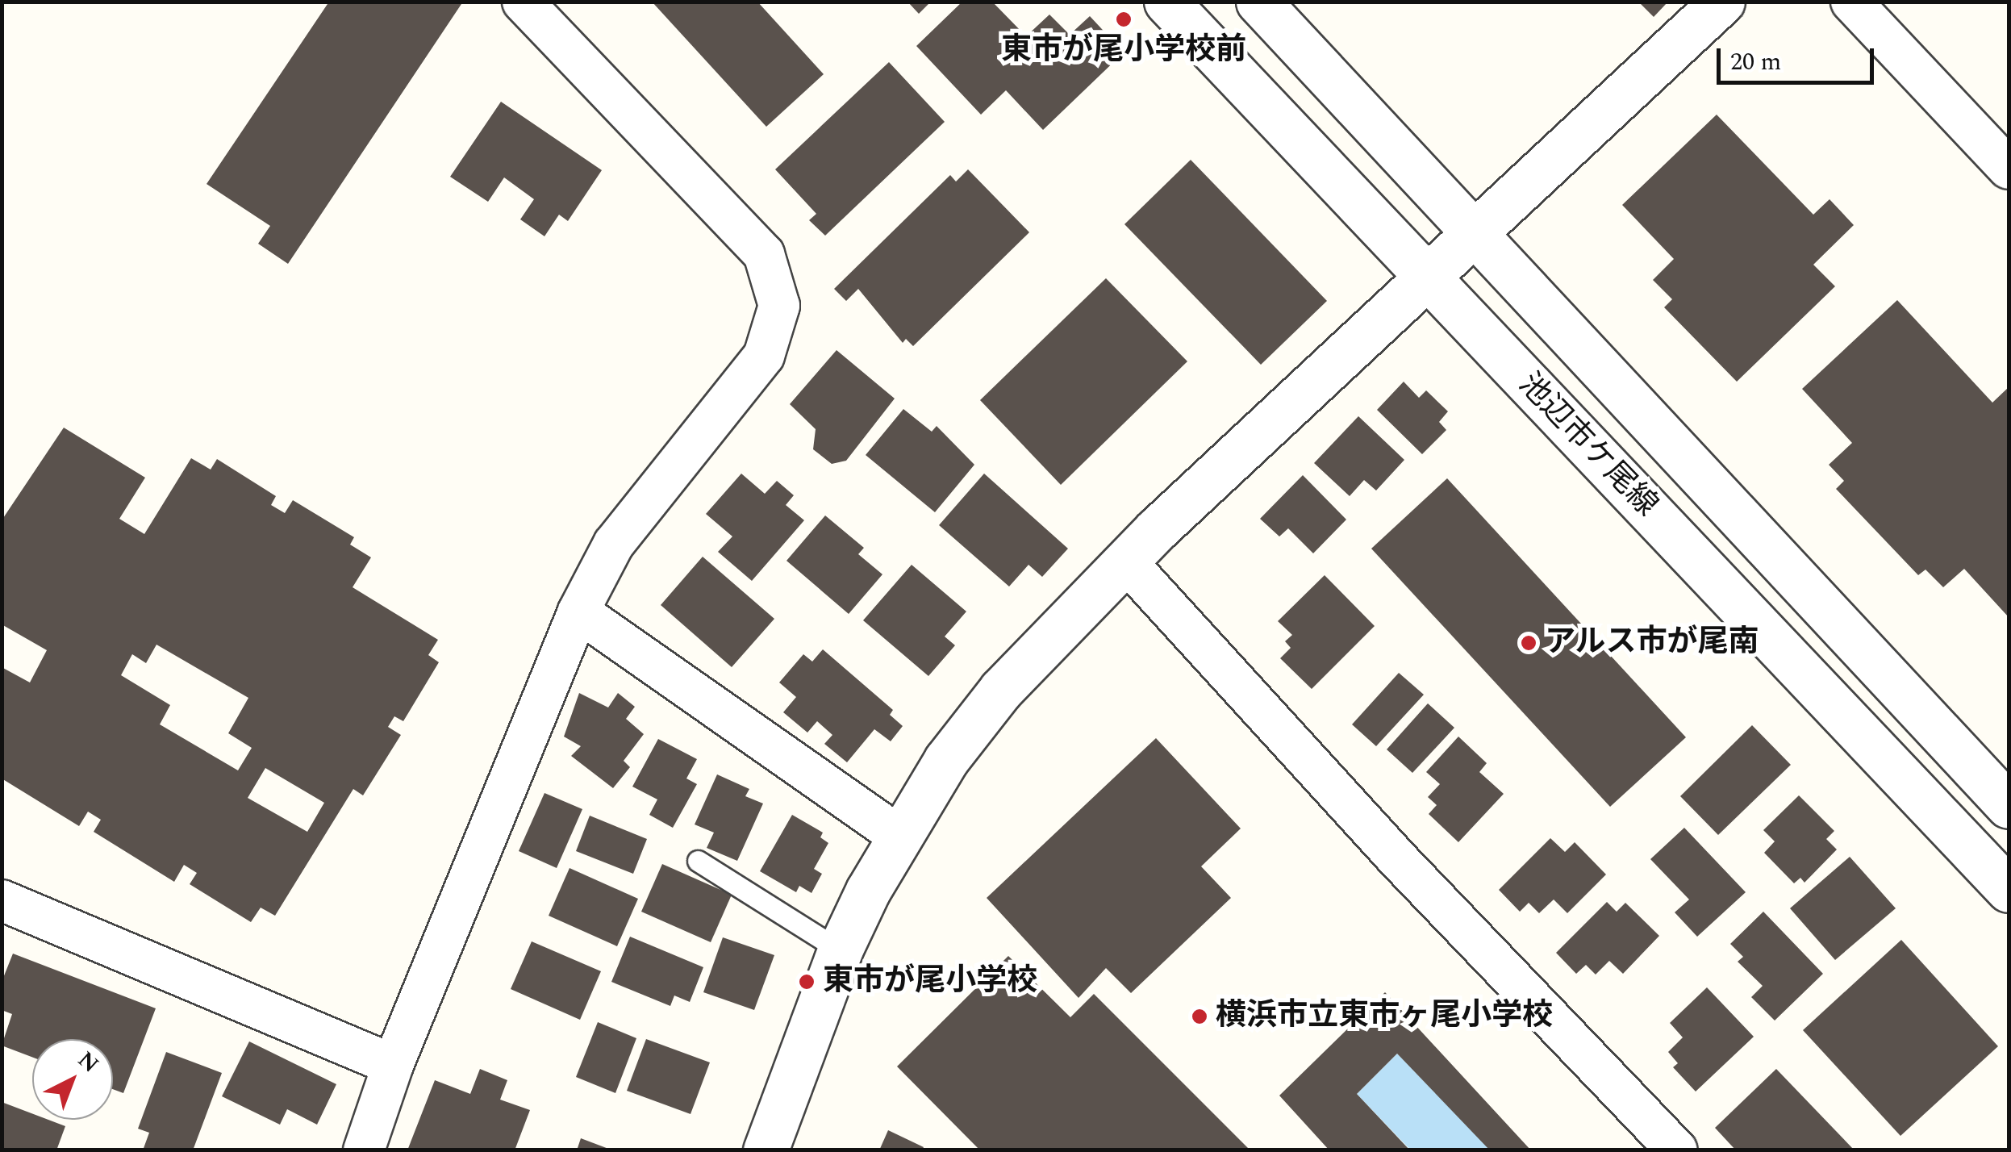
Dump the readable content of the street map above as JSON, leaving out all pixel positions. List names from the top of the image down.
{
  "streets": {
    "street": ["池辺市ケ尾線"]
  },
  "places": [
    "東市が尾小学校前",
    "アルス市が尾南",
    "東市が尾小学校",
    "横浜市立東市ヶ尾小学校"
  ],
  "scale_bar": "20 m",
  "north": "top right"
}
